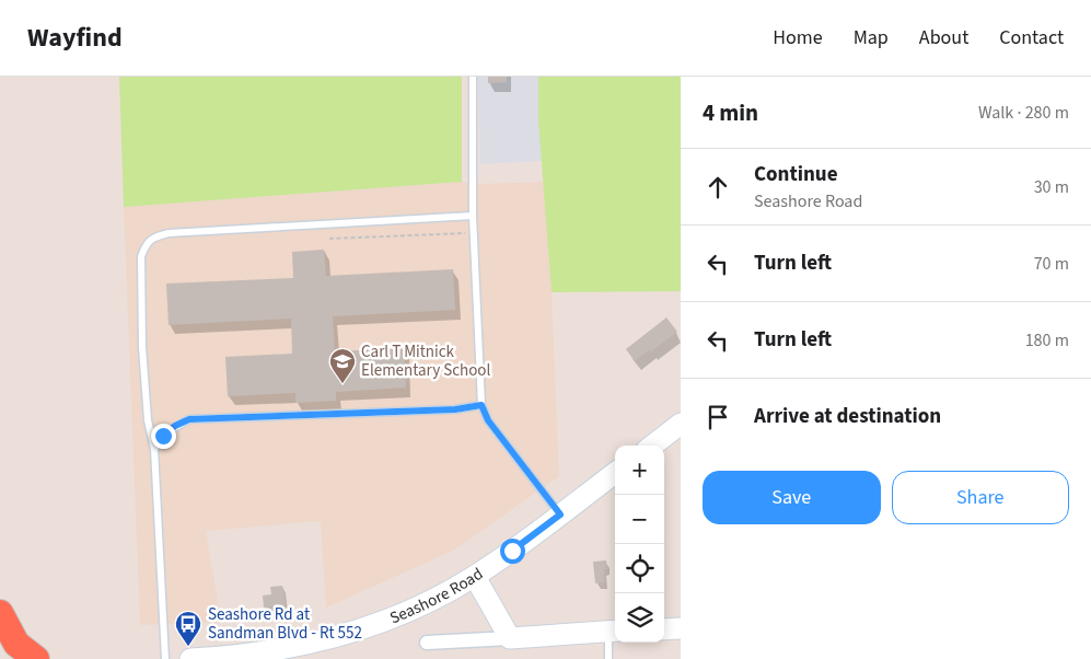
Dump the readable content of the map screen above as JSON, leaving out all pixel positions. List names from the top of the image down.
{
  "streets": {
    "main road": ["Seashore Road"]
  },
  "places": {
    "school or university": ["Carl T Mitnick Elementary School"],
    "bus stop": ["Seashore Rd at Sandman Blvd - Rt 552"]
  },
  "page": {
    "header": "Wayfind",
    "nav": [
      "Home",
      "Map",
      "About",
      "Contact"
    ],
    "heading": ["4 min", "Walk · 280 m"],
    "list": [
      ["Continue", "Seashore Road", "30 m"],
      ["Turn left", "70 m"],
      ["Turn left", "180 m"],
      "Arrive at destination"
    ],
    "map_buttons": ["+", "−"],
    "buttons": ["Save", "Share"]
  }
}
